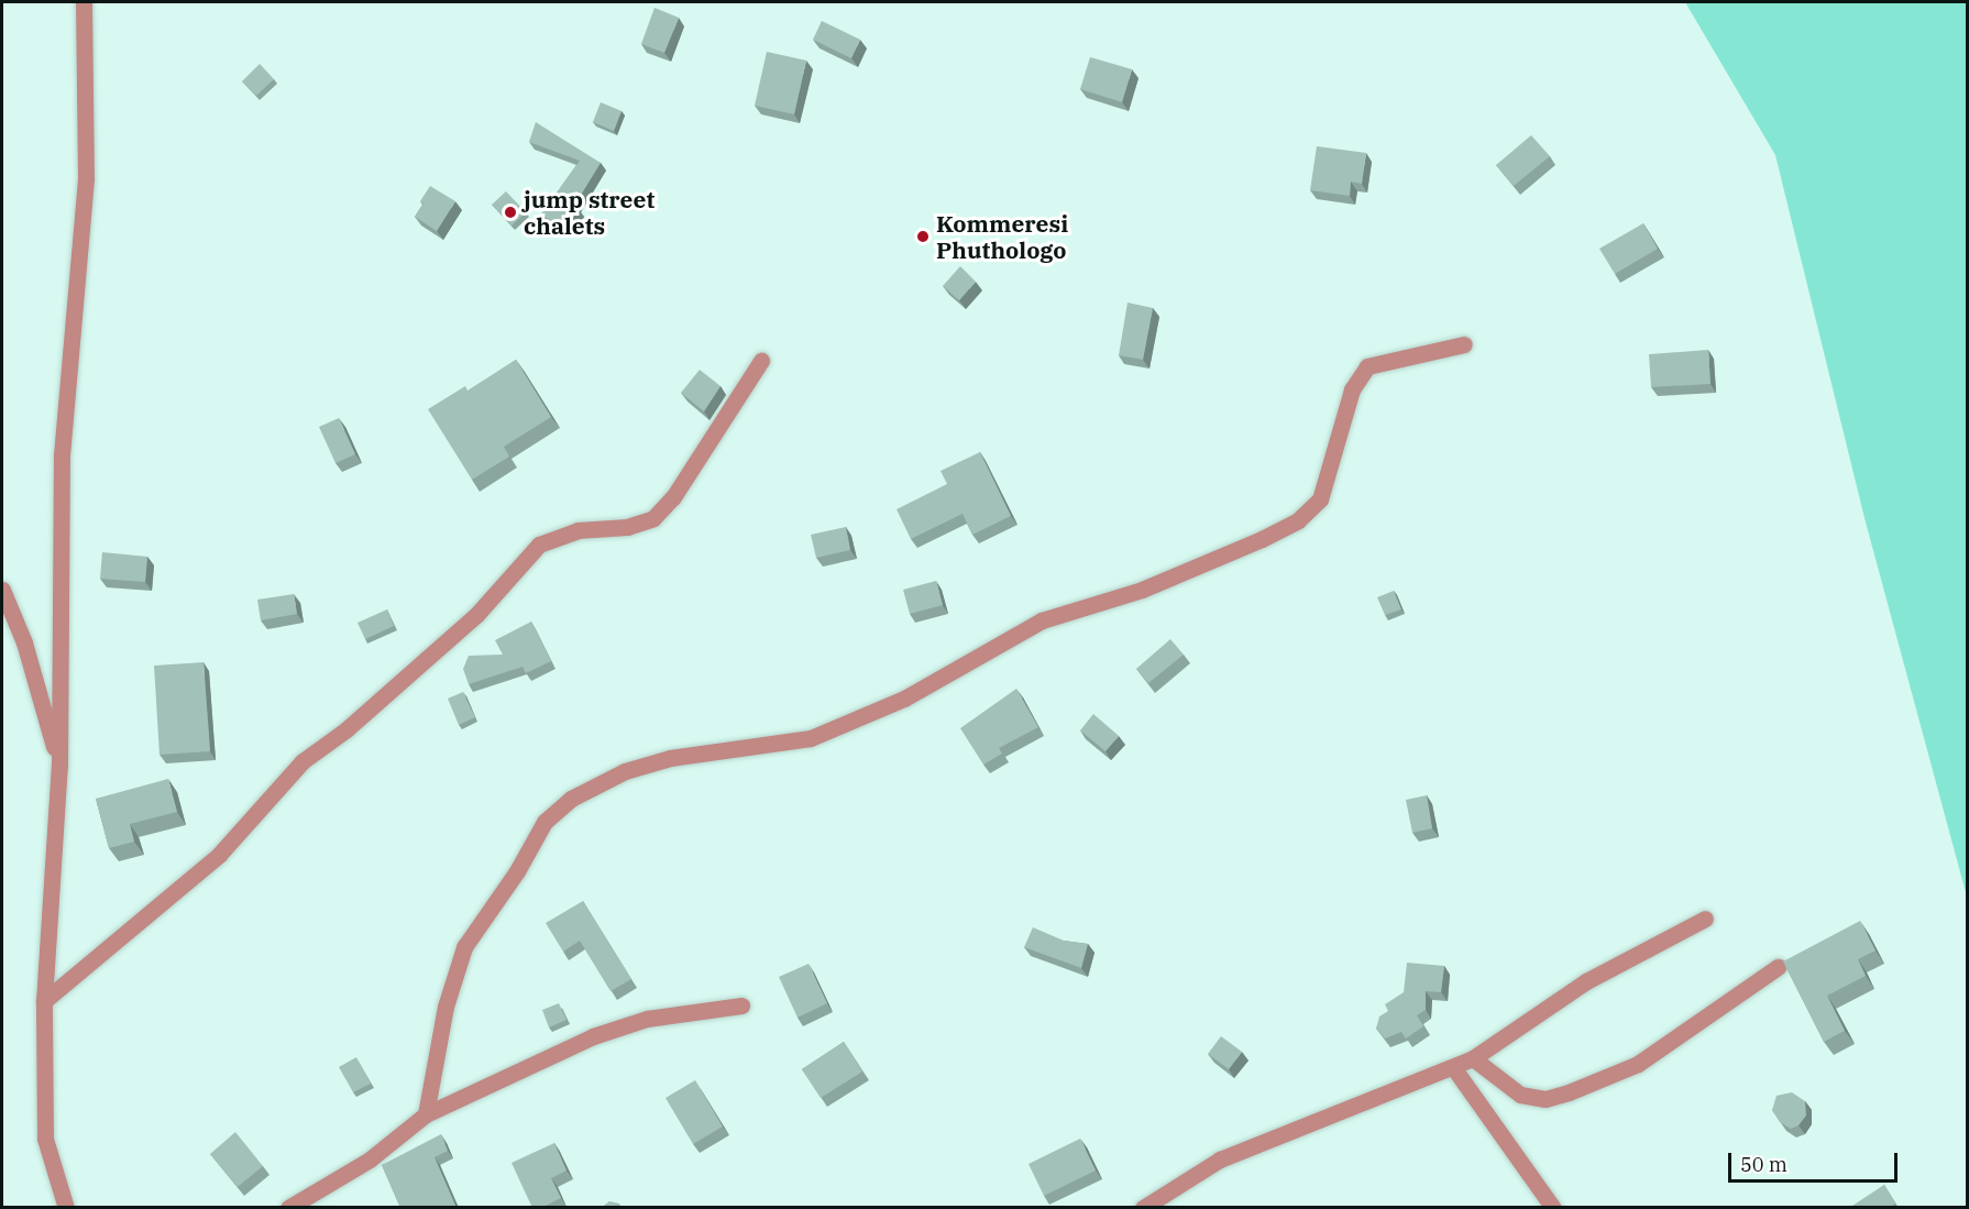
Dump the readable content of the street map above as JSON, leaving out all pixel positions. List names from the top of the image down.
{
  "places": ["jump street chalets", "Kommeresi Phuthologo"],
  "scale_bar": "50 m"
}
